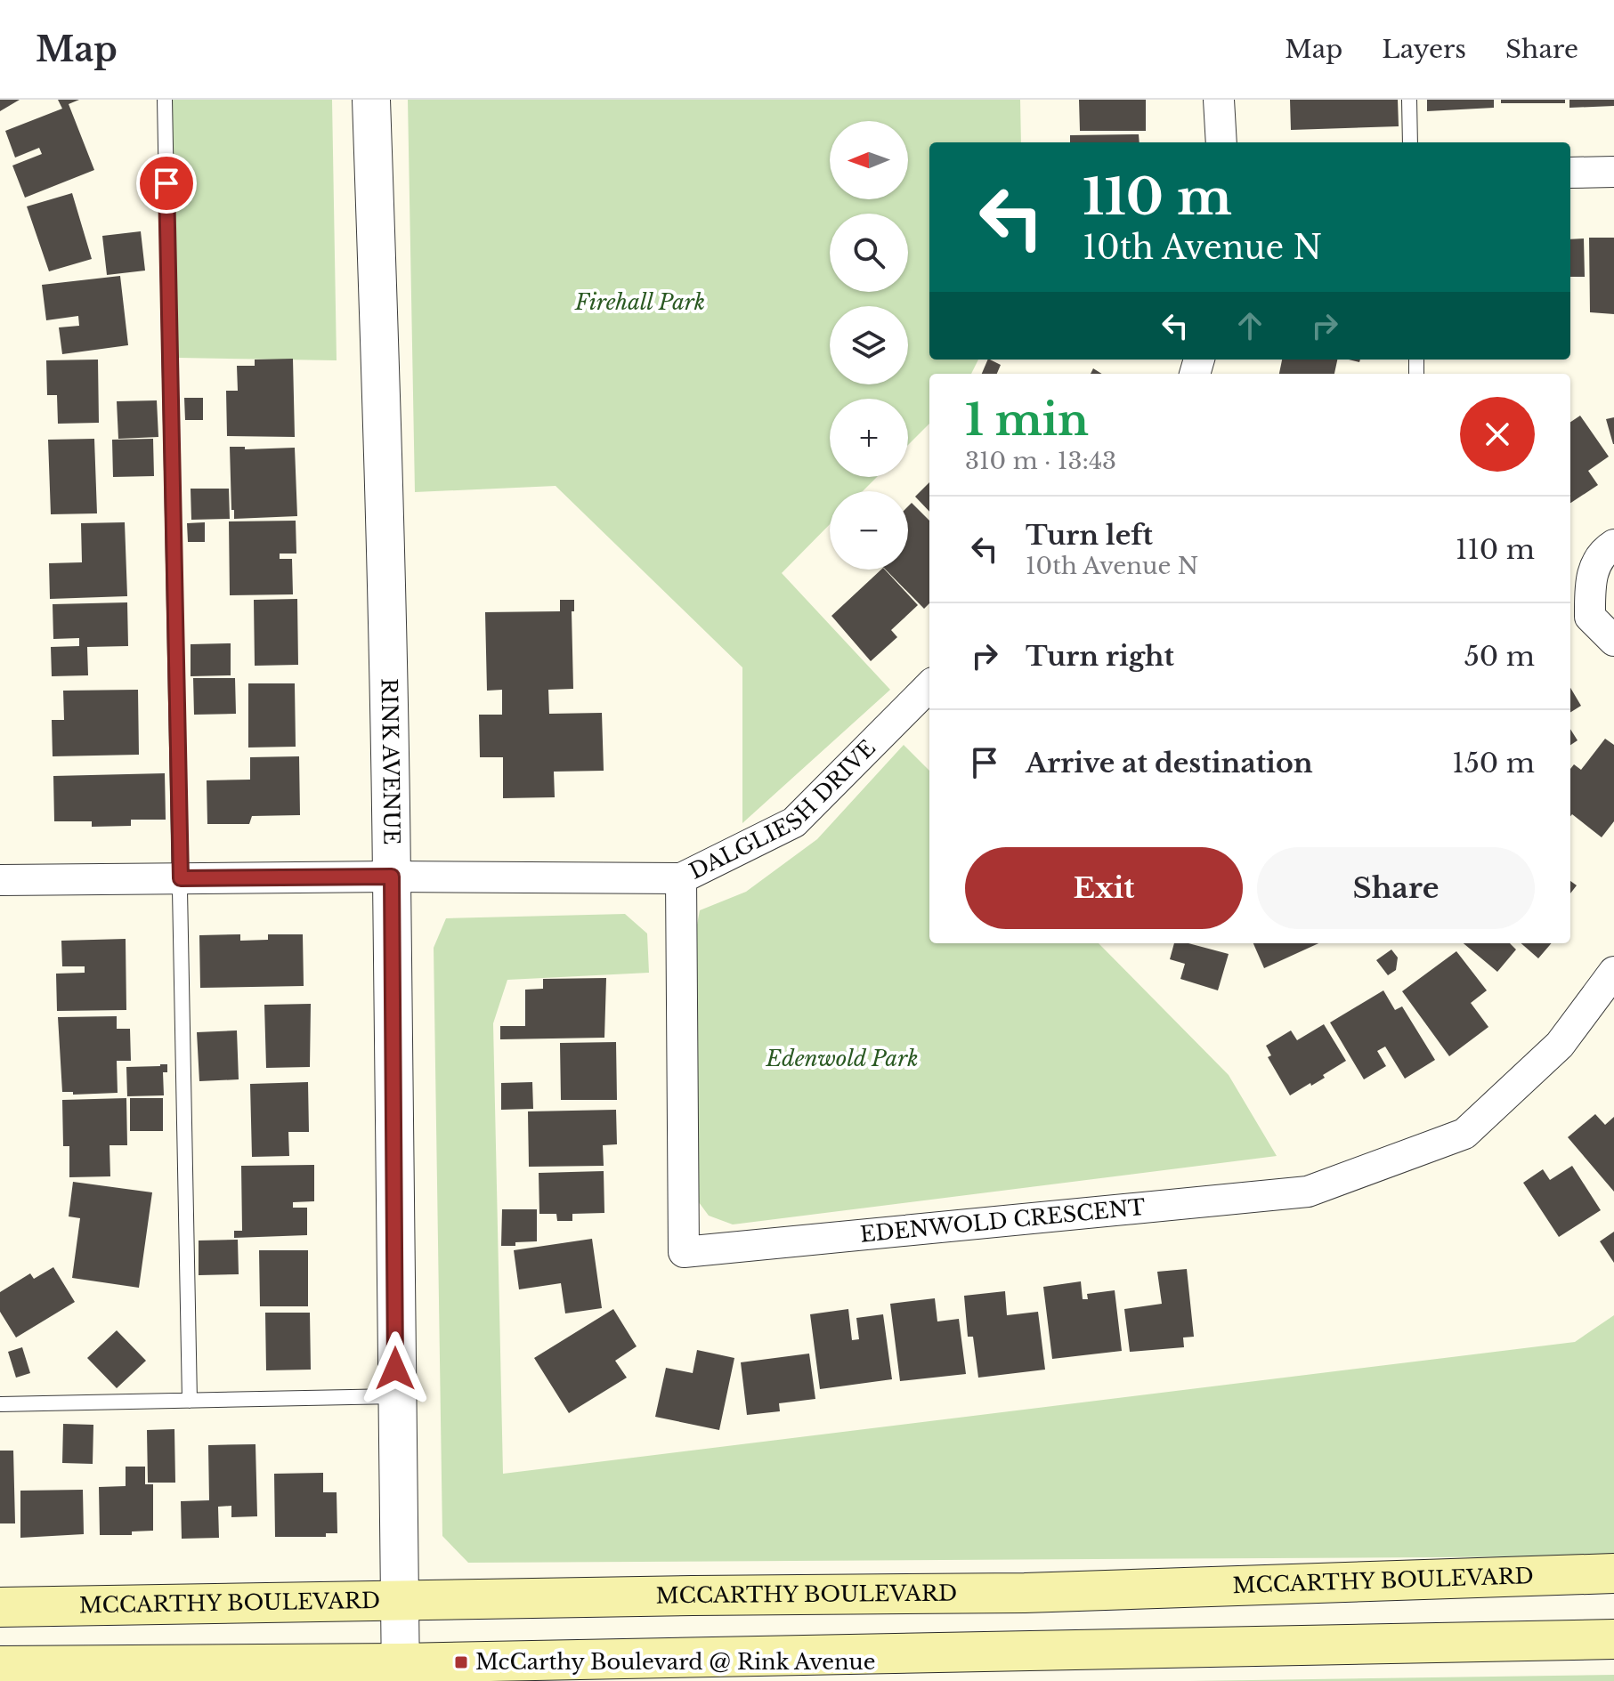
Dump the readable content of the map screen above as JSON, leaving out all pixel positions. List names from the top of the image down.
{
  "streets": {
    "main road": ["MCCARTHY BOULEVARD"],
    "street": ["RINK AVENUE", "DALGLIESH DRIVE", "EDENWOLD CRESCENT"]
  },
  "crossings": [
    ["RINK AVENUE", "DALGLIESH DRIVE"],
    ["RINK AVENUE", "MCCARTHY BOULEVARD"],
    ["DALGLIESH DRIVE", "EDENWOLD CRESCENT"]
  ],
  "parks": ["Firehall Park", "Edenwold Park"],
  "places": {
    "transit": ["McCarthy Boulevard @ Rink Avenue"]
  },
  "north": "left",
  "page": {
    "header": "Map",
    "nav": ["Map", "Layers", "Share"],
    "map_buttons": ["+", "−"],
    "turn": ["110 m", "10th Avenue N"],
    "heading": ["1 min", "310 m · 13:43"],
    "list": [
      {
        "name": "Turn left",
        "note": "10th Avenue N",
        "value": "110 m"
      },
      {
        "name": "Turn right",
        "value": "50 m"
      },
      {
        "name": "Arrive at destination",
        "value": "150 m"
      }
    ],
    "buttons": ["Exit", "Share"]
  }
}
